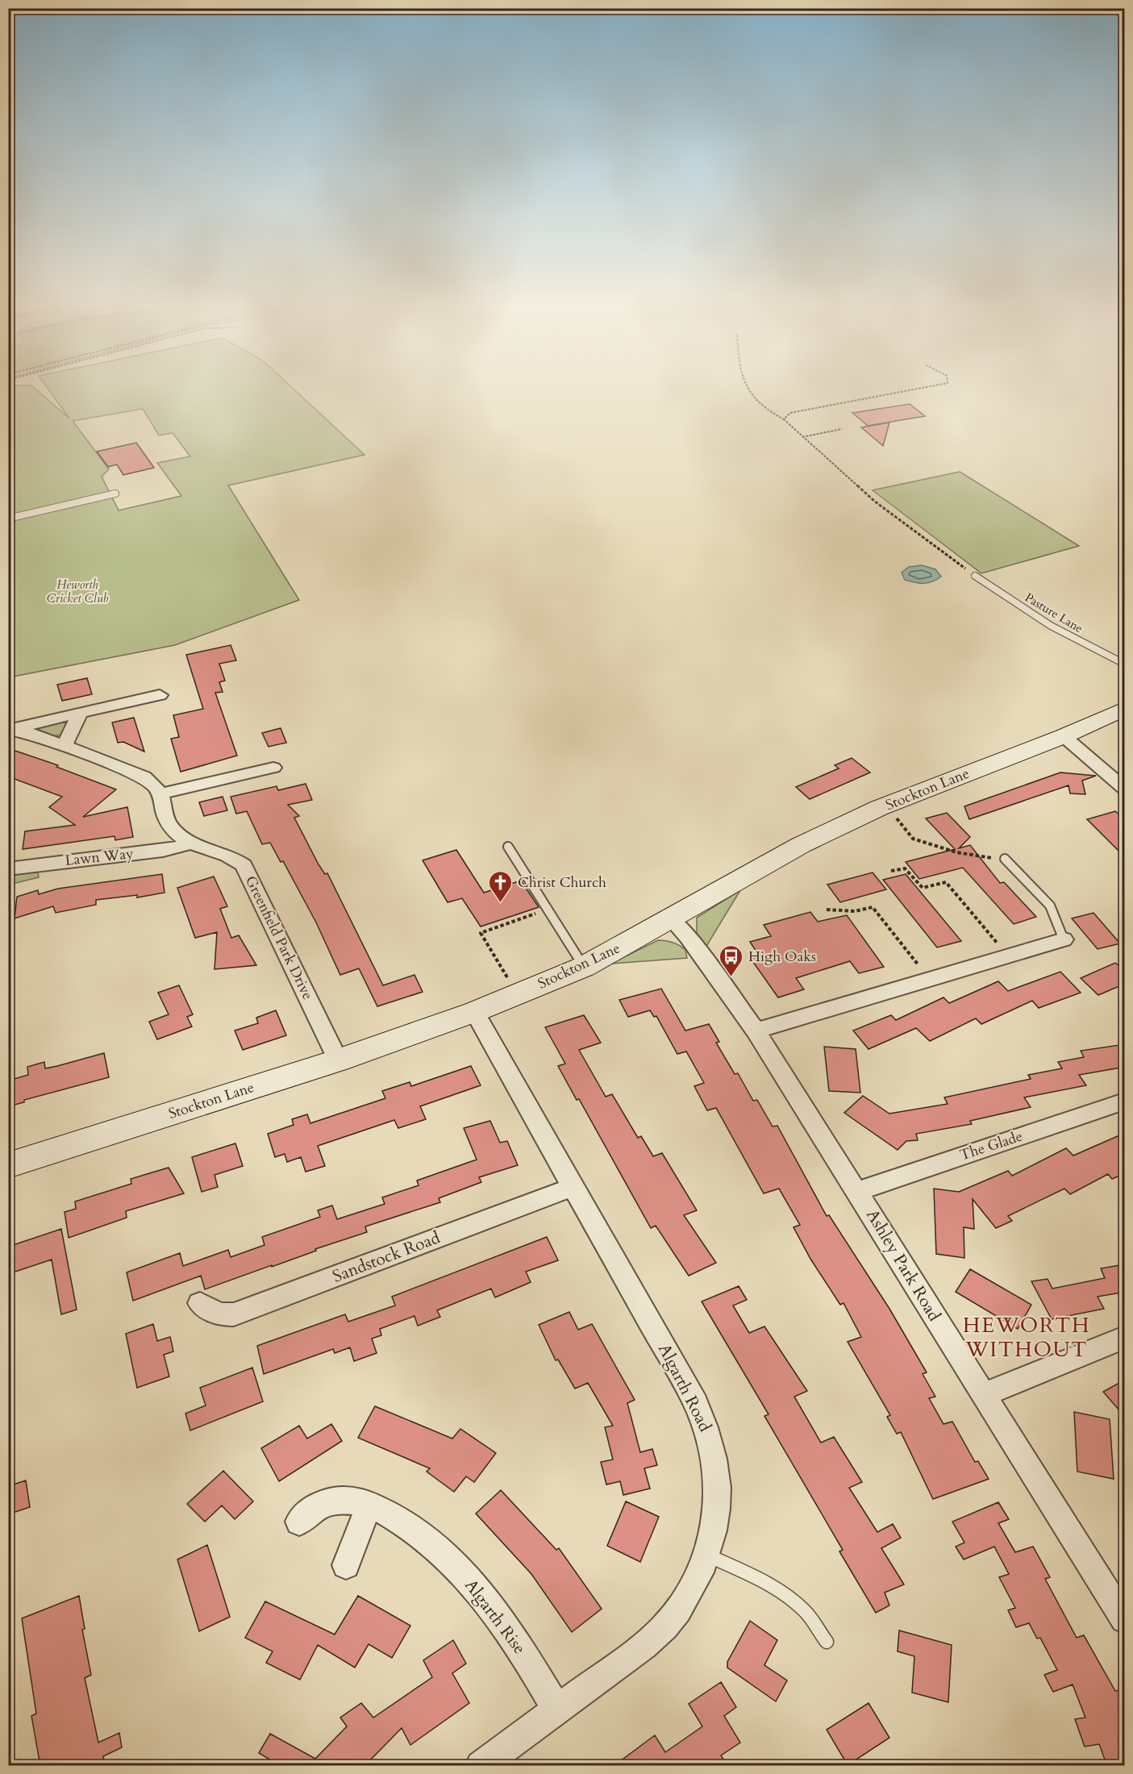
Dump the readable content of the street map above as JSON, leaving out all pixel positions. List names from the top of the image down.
{
  "streets": {
    "street": [
      "Stockton Lane",
      "Lawn Way",
      "Greenfield Park Drive",
      "The Glade",
      "Sandstock Road",
      "Ashley Park Road",
      "Algarth Road",
      "Algarth Rise"
    ],
    "lane": ["Pasture Lane"]
  },
  "crossings": [
    ["Stockton Lane", "Greenfield Park Drive"],
    ["Stockton Lane", "Ashley Park Road"],
    ["Stockton Lane", "Algarth Road"],
    ["Lawn Way", "Greenfield Park Drive"],
    ["The Glade", "Ashley Park Road"],
    ["Sandstock Road", "Algarth Road"],
    ["Algarth Road", "Algarth Rise"]
  ],
  "districts": ["HEWORTH WITHOUT"],
  "parks": ["Heworth Cricket Club"],
  "places": {
    "church": ["Christ Church"],
    "bus stop": ["High Oaks"]
  }
}
